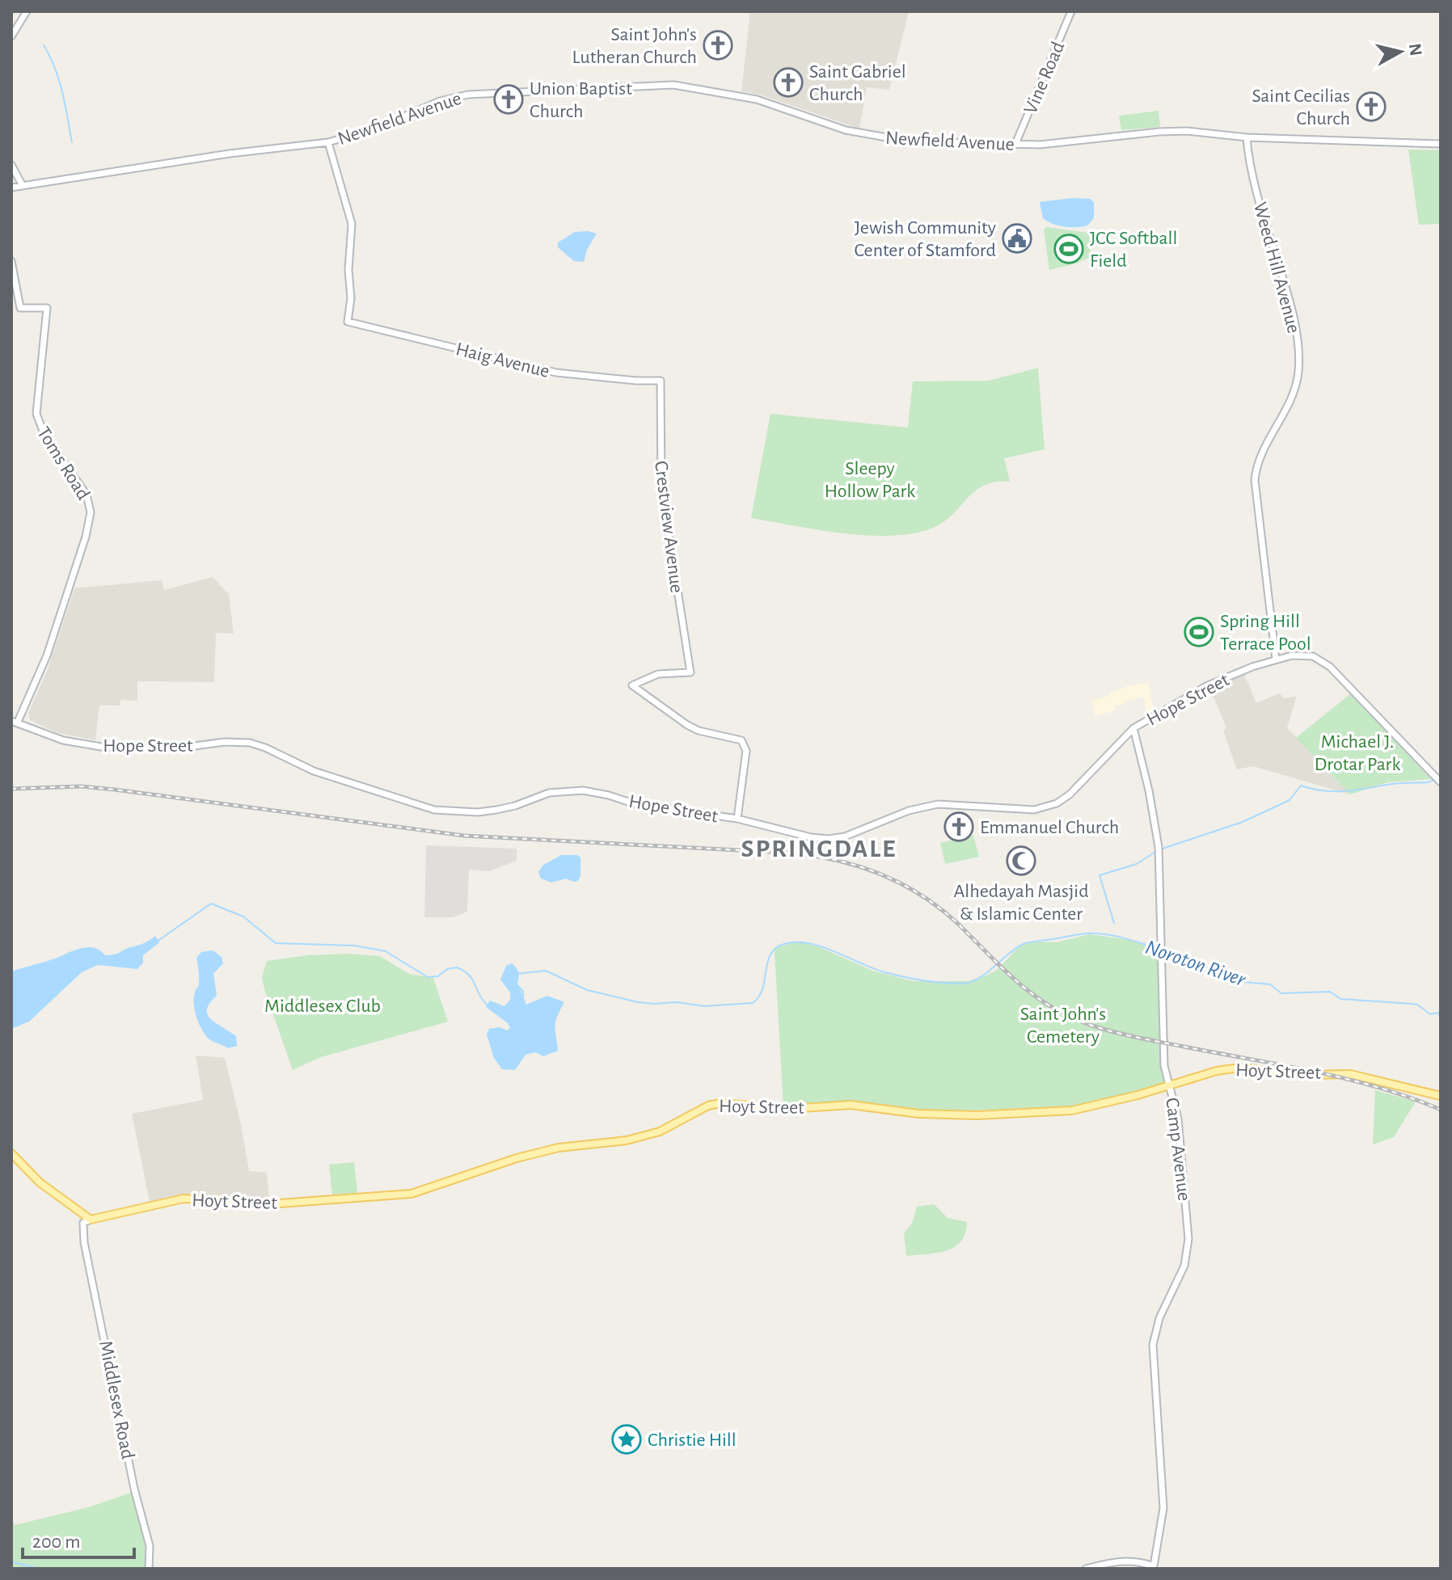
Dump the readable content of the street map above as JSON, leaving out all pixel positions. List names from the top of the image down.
{
  "streets": {
    "main road": [
      "Vine Road",
      "Newfield Avenue",
      "Weed Hill Avenue",
      "Haig Avenue",
      "Toms Road",
      "Crestview Avenue",
      "Hope Street",
      "Hoyt Street",
      "Camp Avenue",
      "Middlesex Road"
    ]
  },
  "crossings": [
    ["Vine Road", "Newfield Avenue"],
    ["Newfield Avenue", "Weed Hill Avenue"],
    ["Newfield Avenue", "Haig Avenue"],
    ["Weed Hill Avenue", "Hope Street"],
    ["Haig Avenue", "Crestview Avenue"],
    ["Toms Road", "Hope Street"],
    ["Crestview Avenue", "Hope Street"],
    ["Hope Street", "Camp Avenue"],
    ["Hoyt Street", "Camp Avenue"],
    ["Hoyt Street", "Middlesex Road"]
  ],
  "districts": ["SPRINGDALE"],
  "water": ["Noroton River"],
  "parks": [
    "Sleepy Hollow Park",
    "Michael J. Drotar Park",
    "Middlesex Club",
    "Saint John's Cemetery"
  ],
  "places": {
    "church": [
      "Saint John's Lutheran Church",
      "Saint Gabriel Church",
      "Union Baptist Church",
      "Saint Cecilias Church",
      "Emmanuel Church"
    ],
    "public building": ["Jewish Community Center of Stamford"],
    "sports": ["JCC Softball Field", "Spring Hill Terrace Pool"],
    "mosque": ["Alhedayah Masjid & Islamic Center"],
    "place": ["Christie Hill"]
  },
  "scale_bar": "200 m",
  "north": "right"
}
